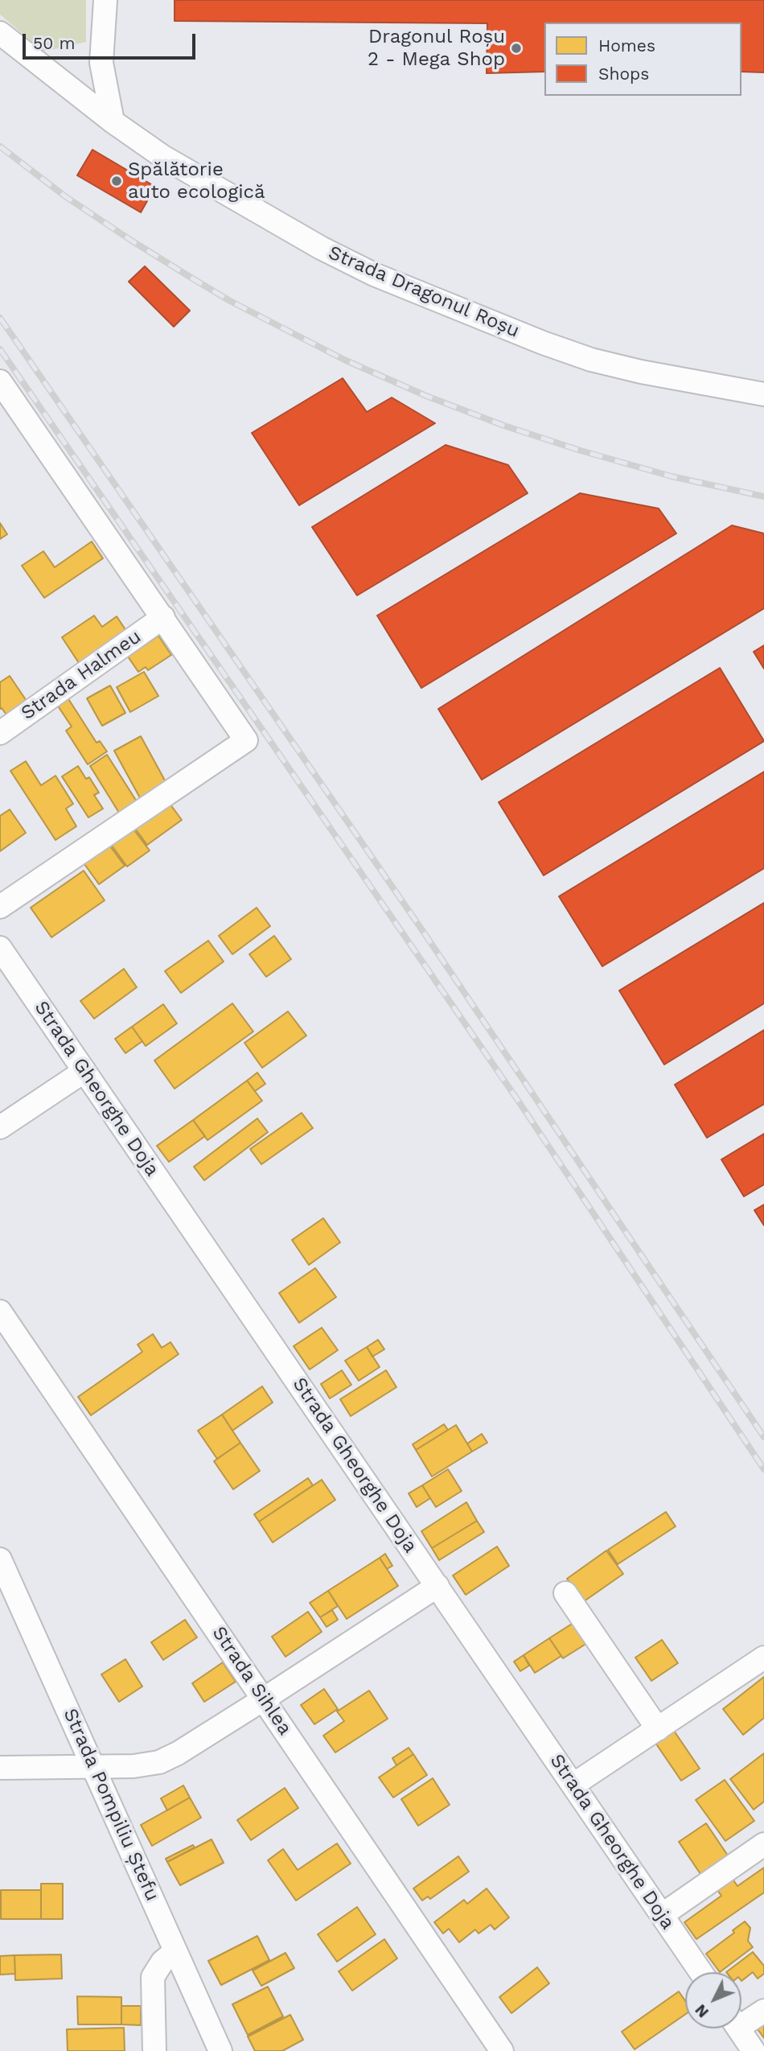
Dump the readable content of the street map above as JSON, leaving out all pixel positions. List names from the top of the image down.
{
  "streets": {
    "street": [
      "Strada Dragonul Roșu",
      "Strada Halmeu",
      "Strada Gheorghe Doja",
      "Strada Sihlea",
      "Strada Pompiliu Ștefu"
    ]
  },
  "places": ["Dragonul Roșu 2 - Mega Shop", "Spălătorie auto ecologică"],
  "legend": ["Homes", "Shops"],
  "scale_bar": "50 m",
  "north": "bottom left"
}
